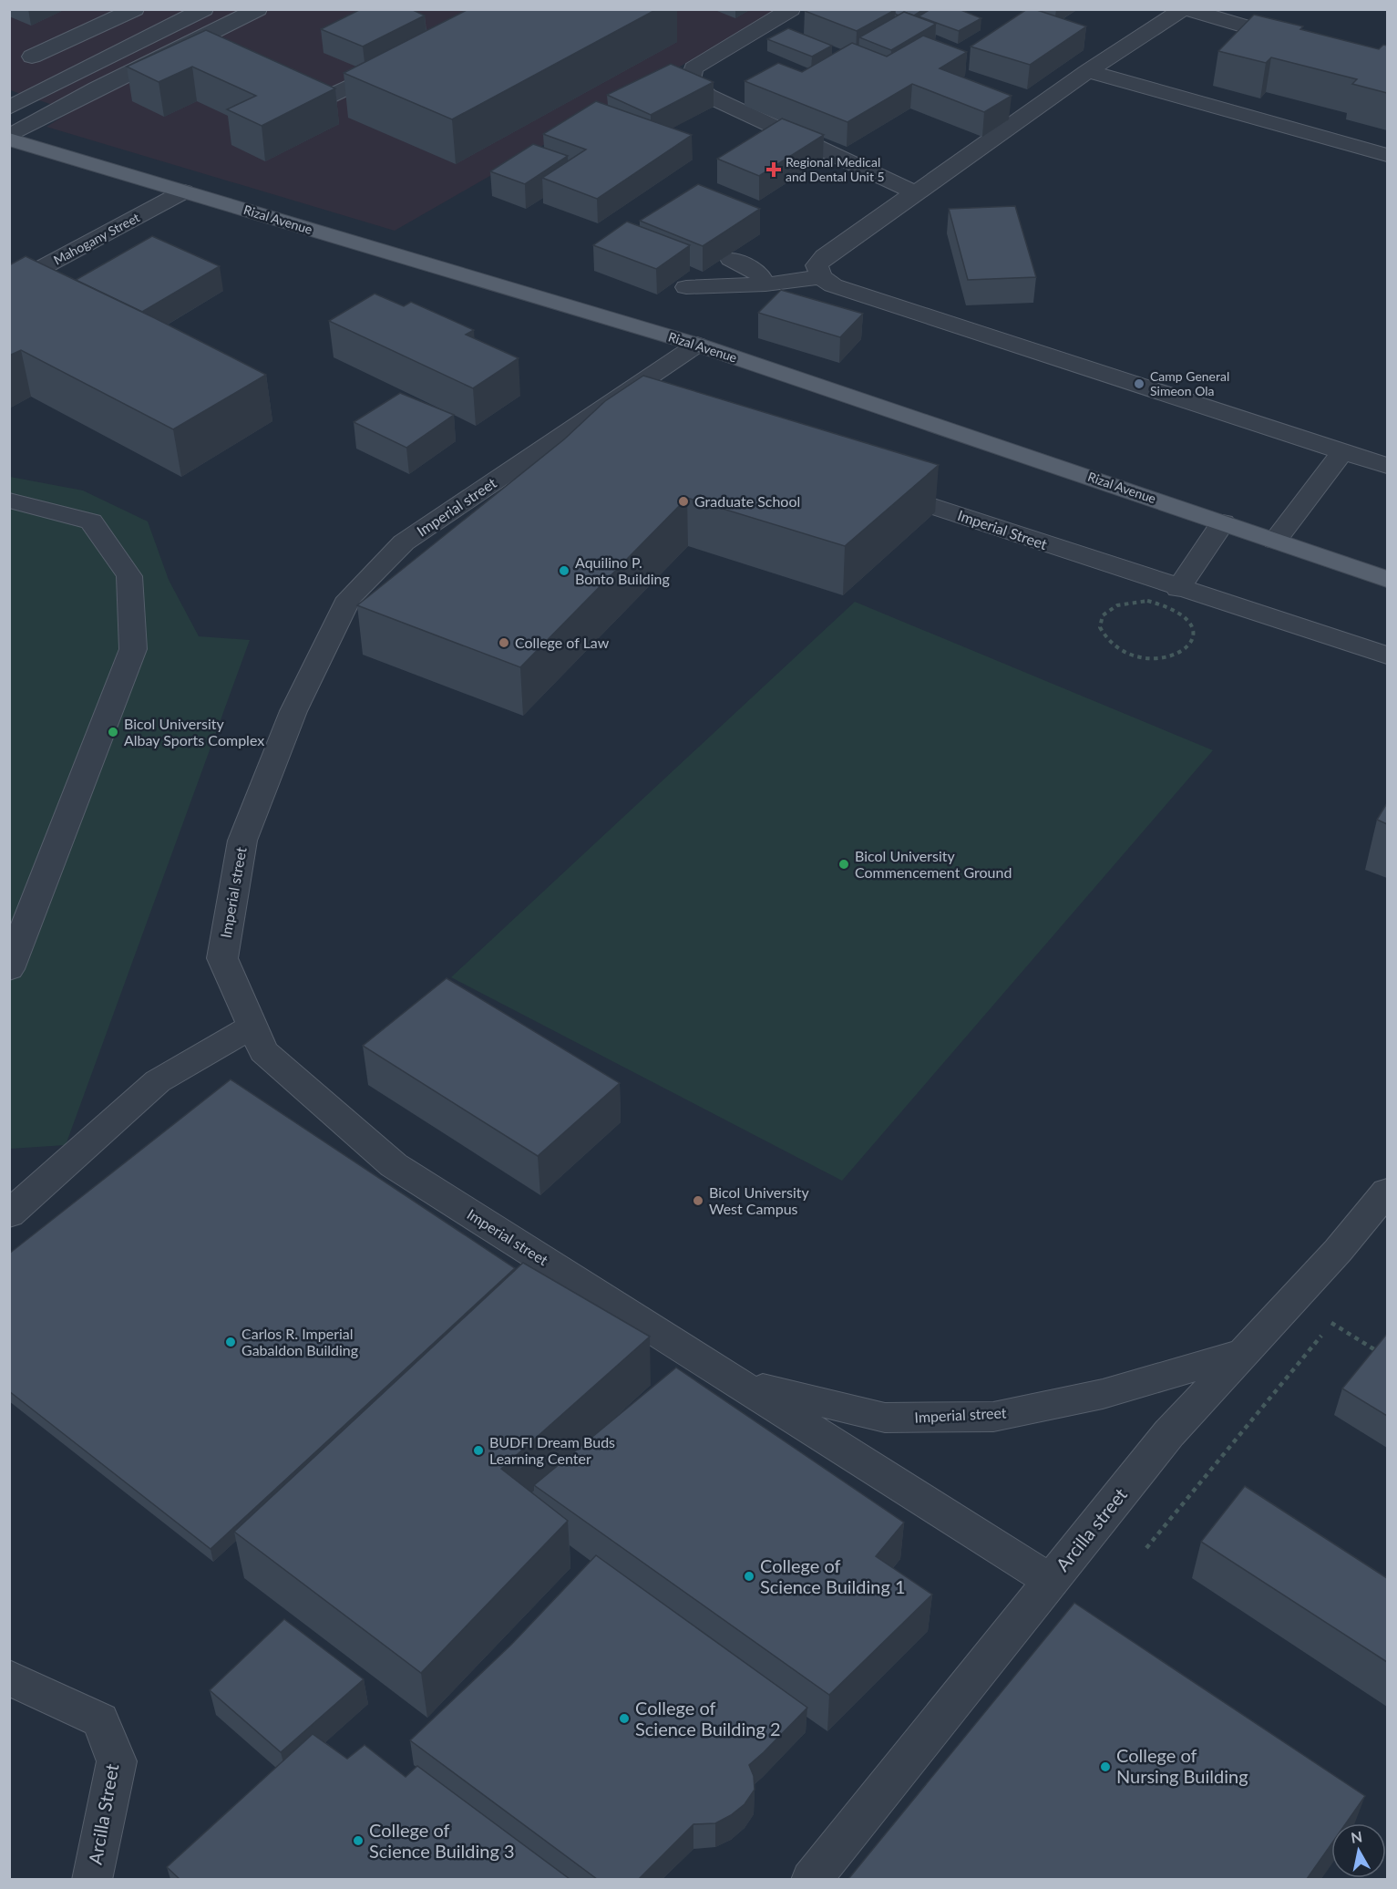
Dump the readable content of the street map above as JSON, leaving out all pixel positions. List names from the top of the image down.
{
  "streets": {
    "main road": ["Rizal Avenue"],
    "street": [
      "Mahogany Street",
      "Imperial street",
      "Imperial Street",
      "Arcilla street",
      "Arcilla Street"
    ]
  },
  "crossings": [
    ["Rizal Avenue", "Mahogany Street"],
    ["Rizal Avenue", "Imperial street"],
    ["Imperial street", "Arcilla street"]
  ],
  "places": {
    "health": ["Regional Medical and Dental Unit 5"],
    "other": [
      "Camp General Simeon Ola",
      "Graduate School",
      "Aquilino P. Bonto Building",
      "College of Law",
      "Bicol University Albay Sports Complex",
      "Bicol University Commencement Ground",
      "Bicol University West Campus",
      "Carlos R. Imperial Gabaldon Building",
      "BUDFI Dream Buds Learning Center",
      "College of Science Building 1",
      "College of Science Building 2",
      "College of Nursing Building",
      "College of Science Building 3"
    ]
  },
  "north": "top"
}
